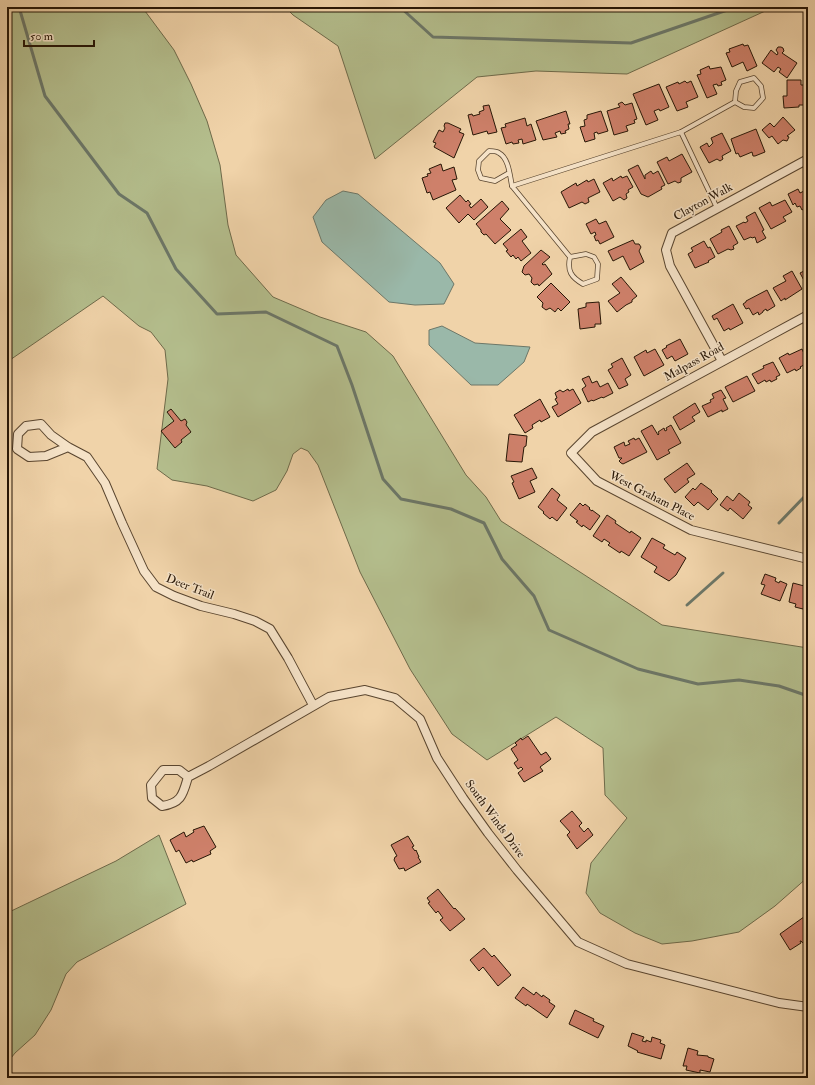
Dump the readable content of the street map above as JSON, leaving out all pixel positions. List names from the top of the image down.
{
  "streets": {
    "street": [
      "Clayton Walk",
      "Malpass Road",
      "West Graham Place",
      "Deer Trail",
      "South Winds Drive"
    ]
  },
  "crossings": [
    ["Clayton Walk", "Malpass Road"],
    ["Malpass Road", "West Graham Place"],
    ["Deer Trail", "South Winds Drive"]
  ],
  "scale_bar": "50 m"
}
